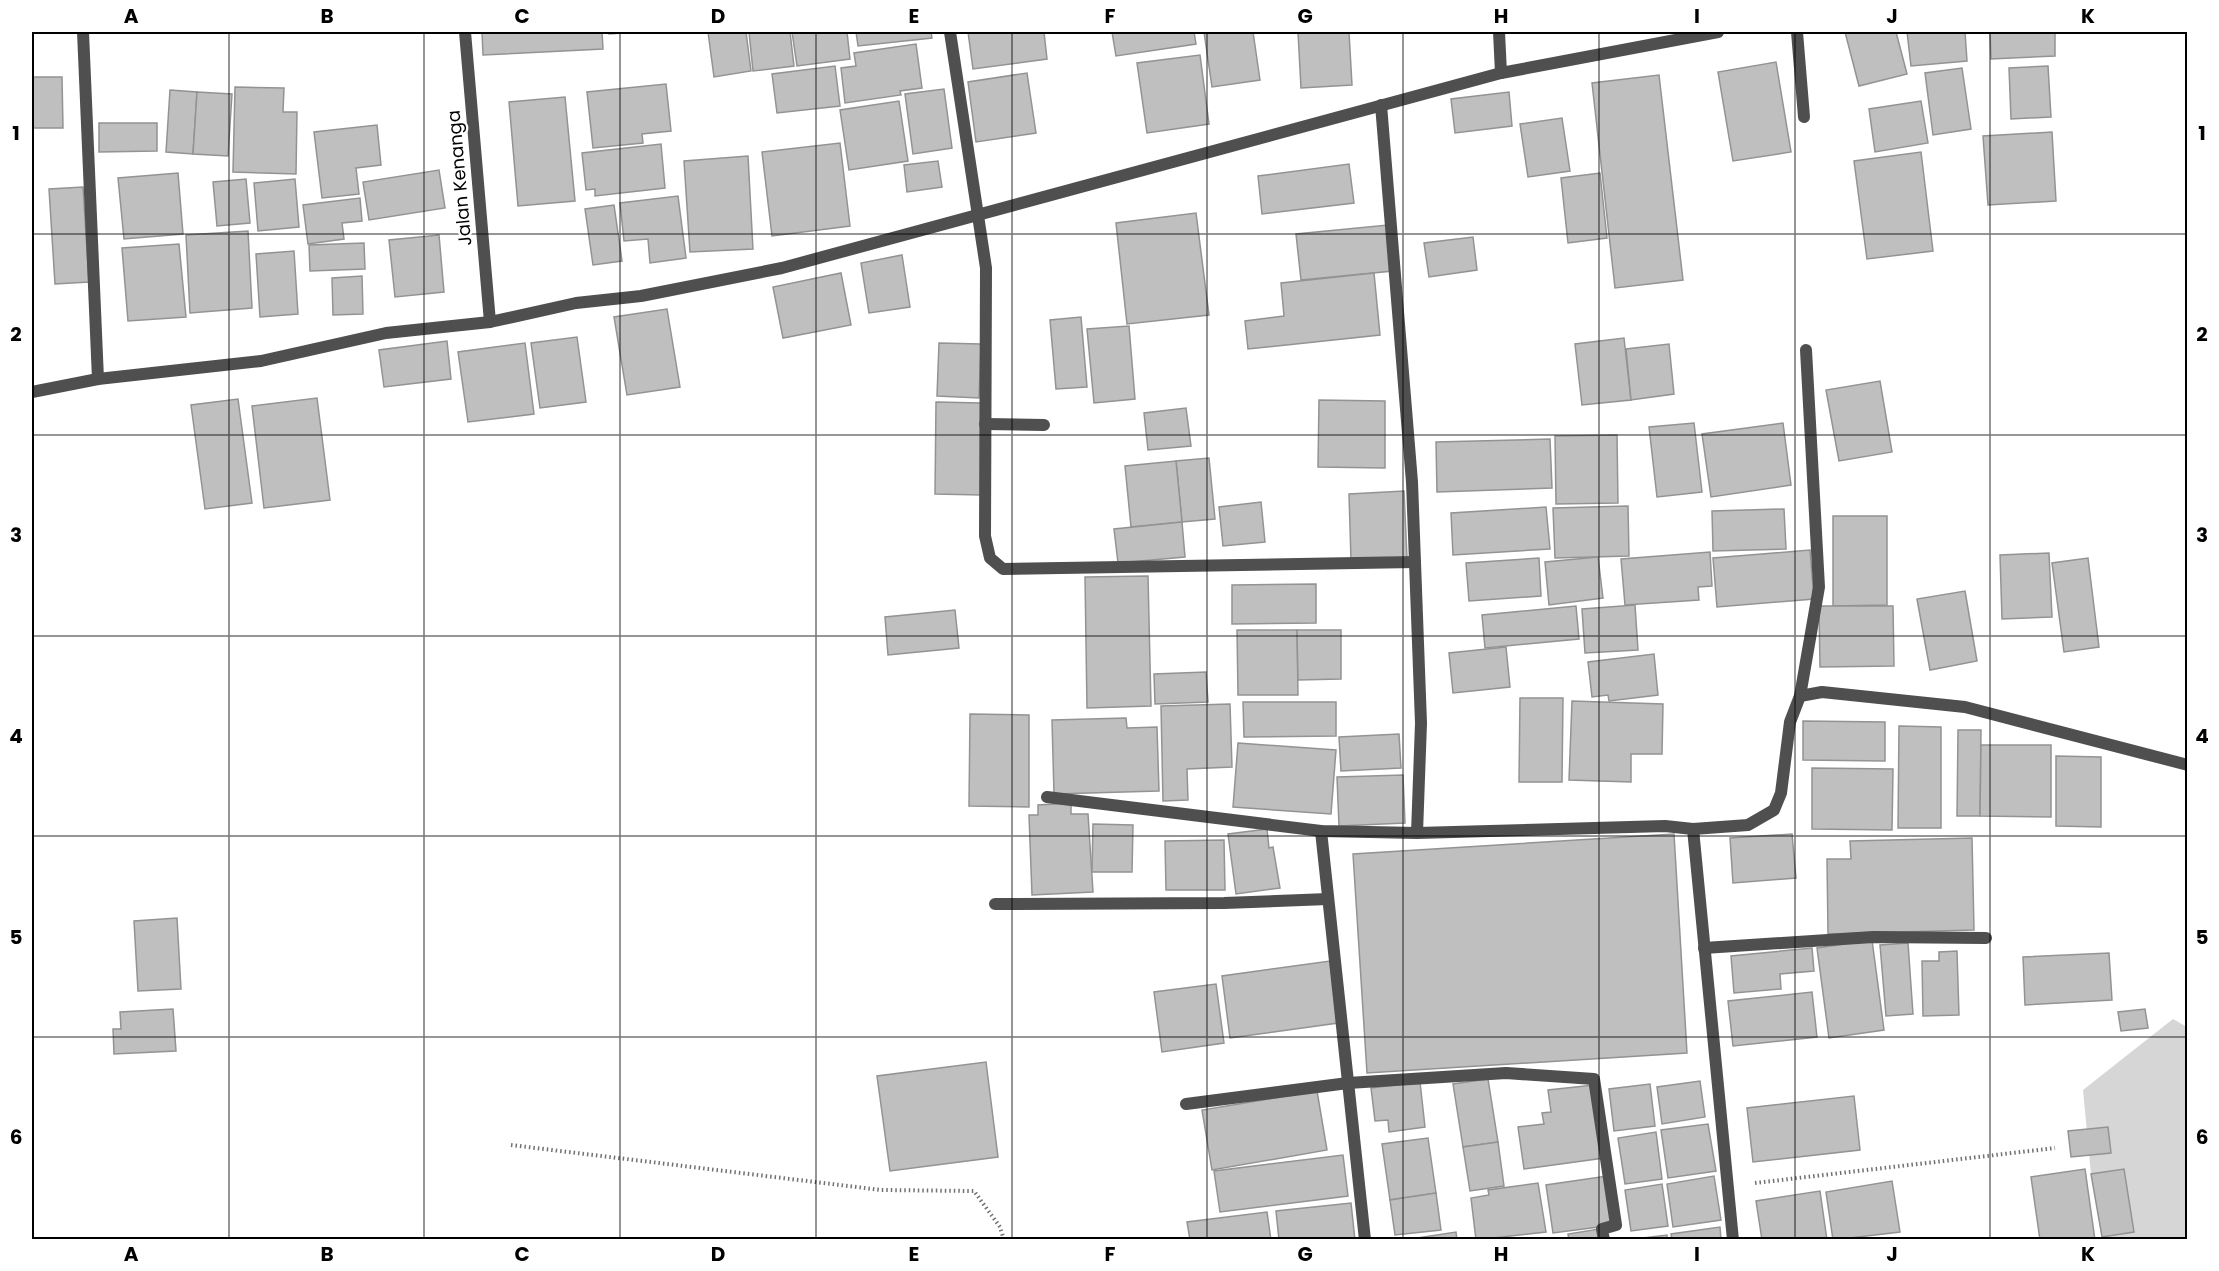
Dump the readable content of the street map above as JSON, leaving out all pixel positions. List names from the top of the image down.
{
  "streets": {
    "street": ["Jalan Kenanga"]
  },
  "grid": {
    "columns": [
      "A",
      "B",
      "C",
      "D",
      "E",
      "F",
      "G",
      "H",
      "I",
      "J",
      "K"
    ],
    "rows": [
      "1",
      "2",
      "3",
      "4",
      "5",
      "6"
    ]
  }
}
